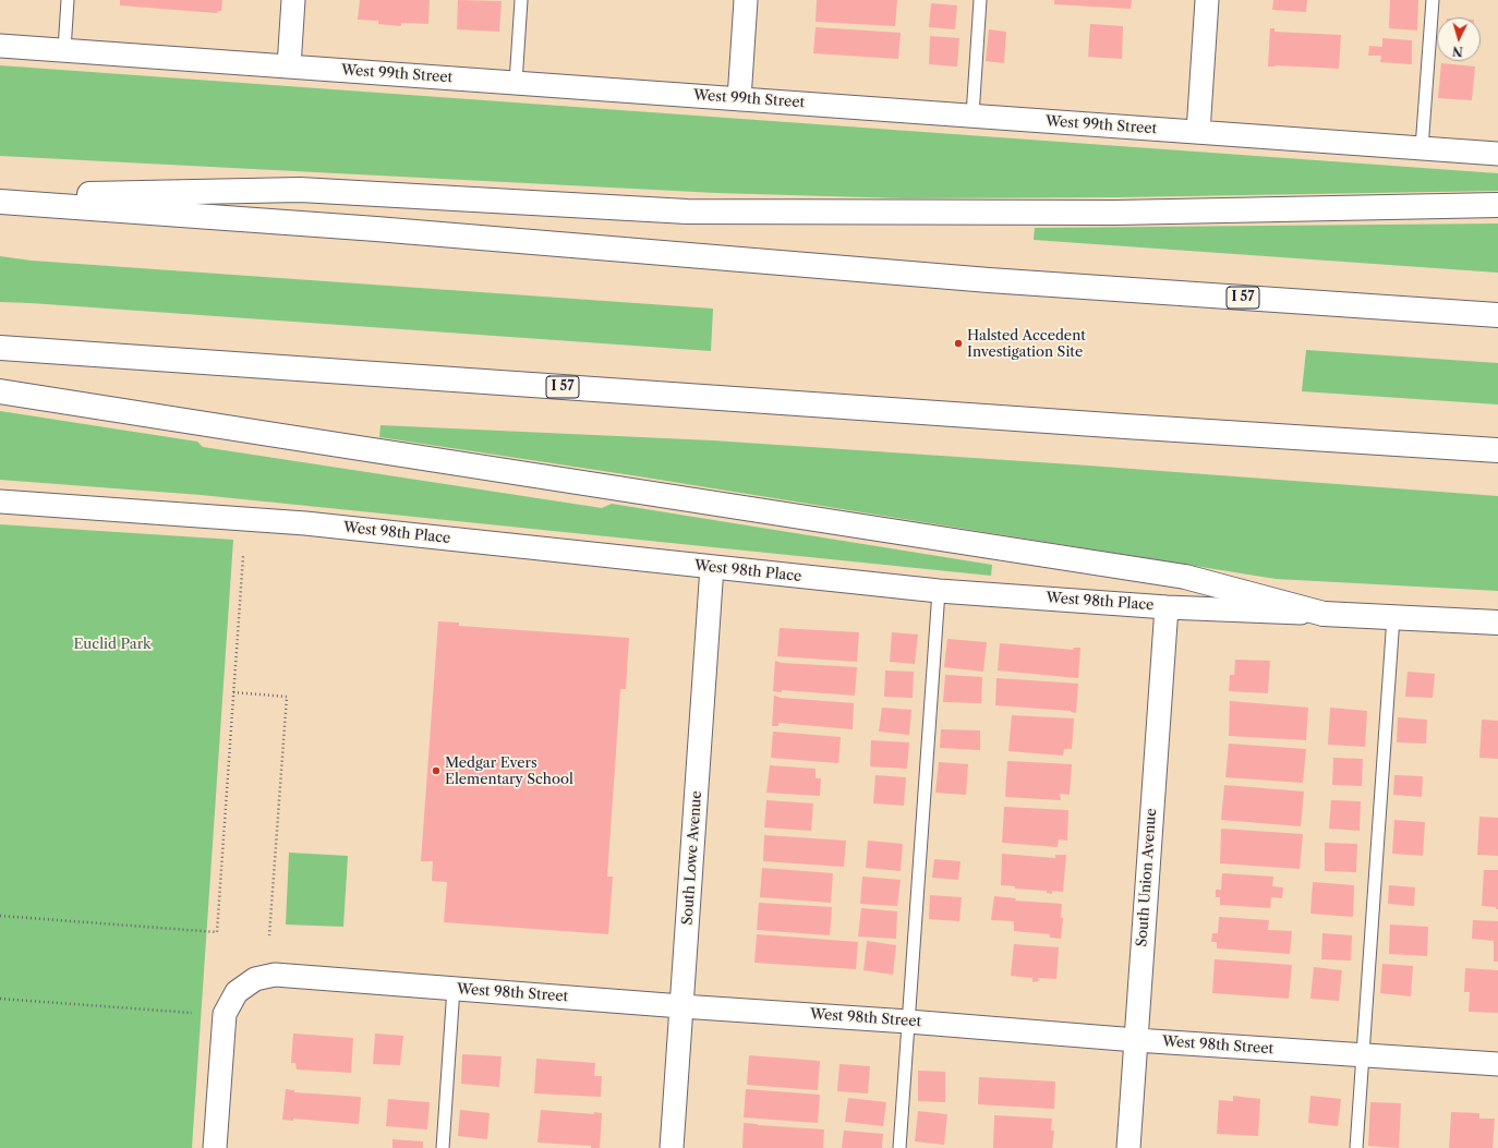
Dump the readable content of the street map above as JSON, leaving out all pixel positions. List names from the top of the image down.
{
  "streets": {
    "main road": ["I 57", "West 98th Place"],
    "street": [
      "West 99th Street",
      "South Lowe Avenue",
      "South Union Avenue",
      "West 98th Street"
    ]
  },
  "crossings": [
    ["West 98th Place", "South Lowe Avenue"],
    ["West 98th Place", "South Union Avenue"],
    ["South Lowe Avenue", "West 98th Street"],
    ["South Union Avenue", "West 98th Street"]
  ],
  "parks": ["Euclid Park"],
  "places": ["Halsted Accedent Investigation Site", "Medgar Evers Elementary School"],
  "north": "bottom"
}
